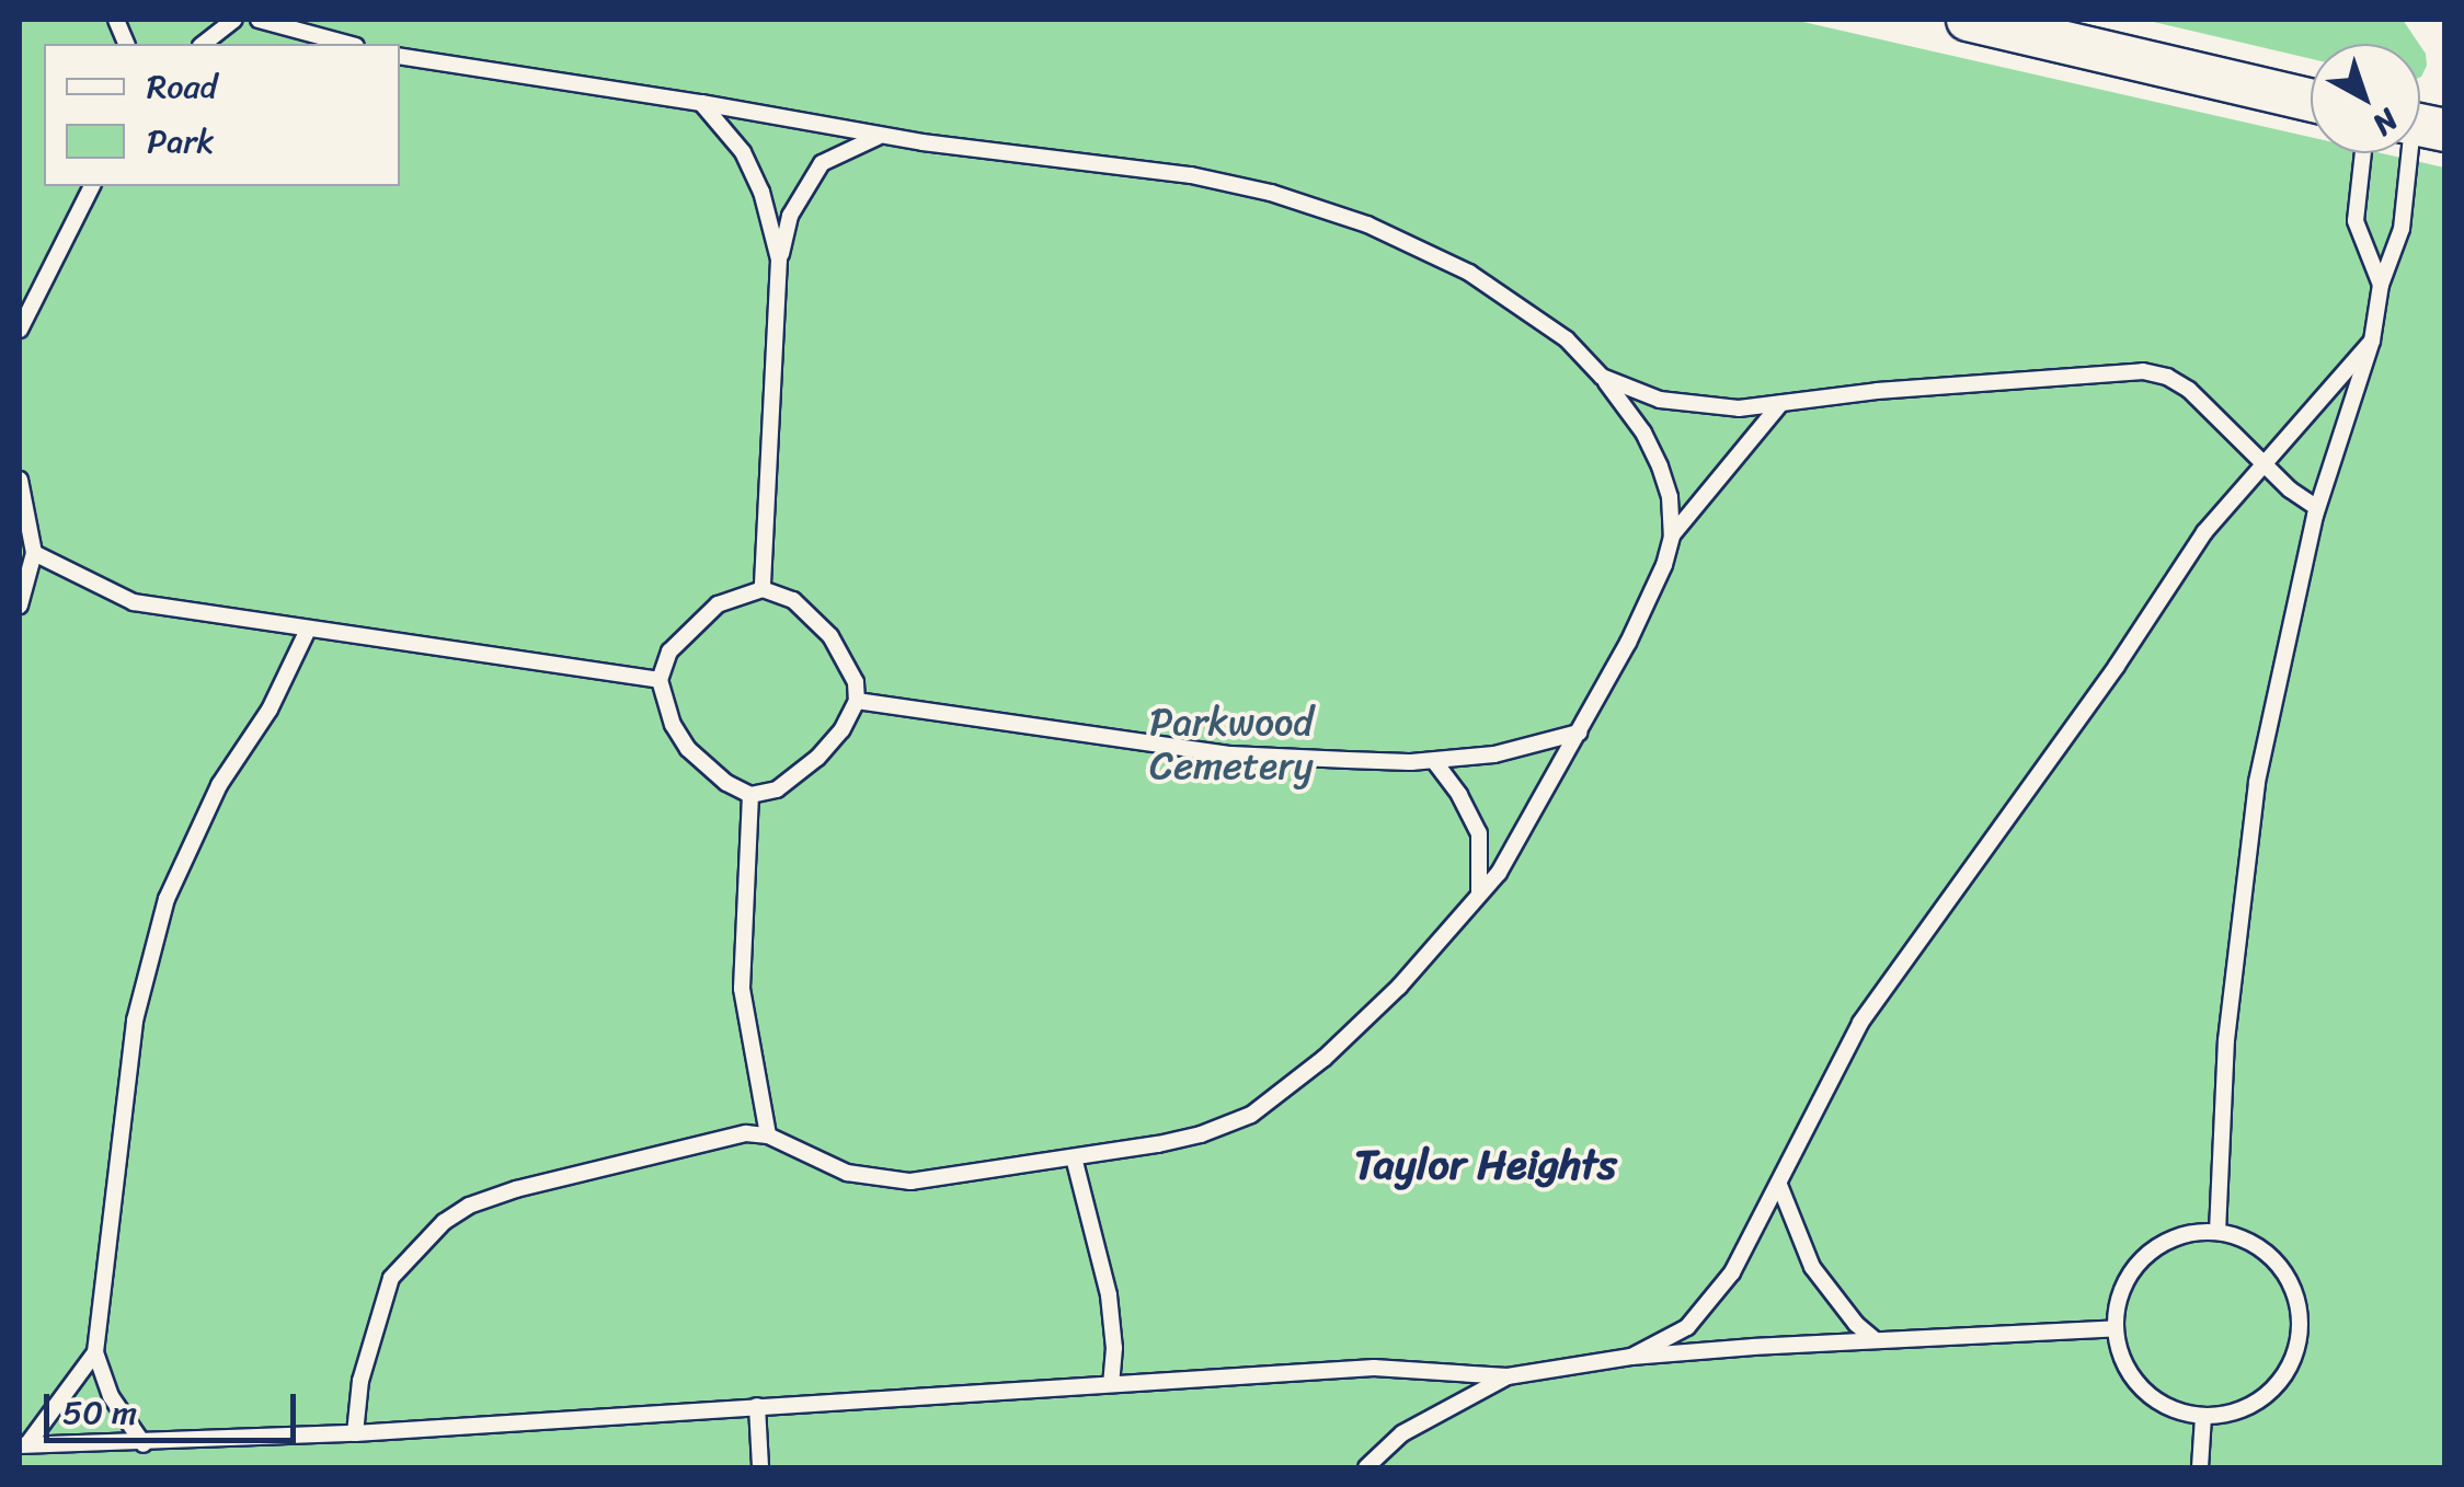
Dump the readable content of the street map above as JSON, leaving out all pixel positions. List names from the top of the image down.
{
  "districts": ["Taylor Heights"],
  "parks": ["Parkwood Cemetery"],
  "legend": ["Road", "Park"],
  "scale_bar": "50 m",
  "north": "bottom right"
}
